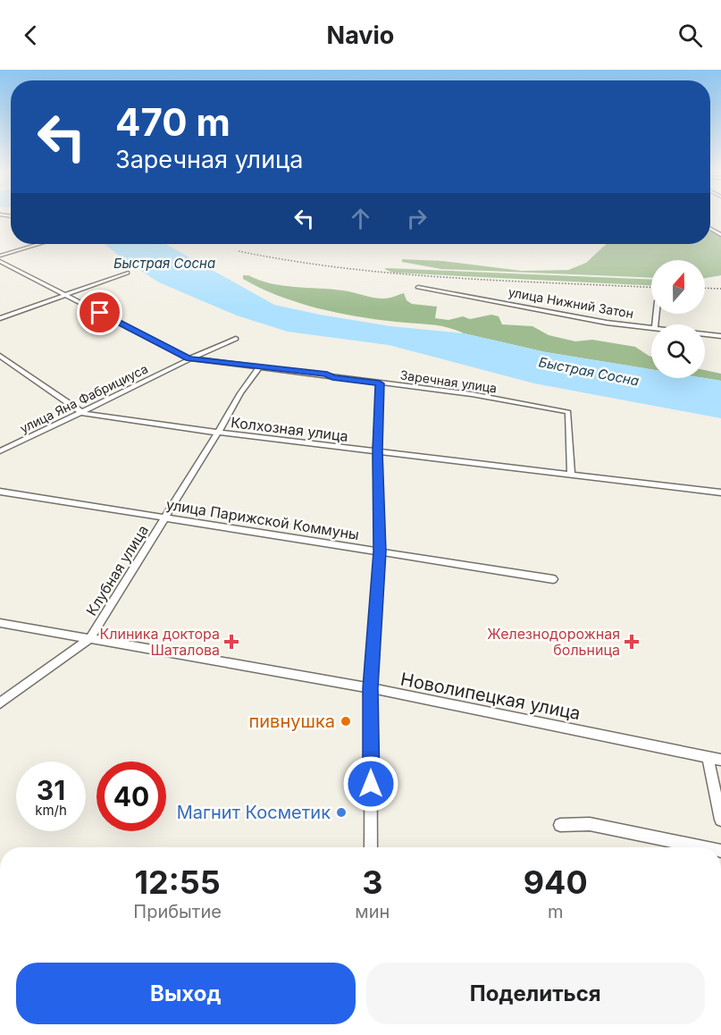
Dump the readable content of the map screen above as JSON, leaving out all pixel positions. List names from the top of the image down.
{
  "streets": {
    "street": [
      "улица Нижний Затон",
      "Заречная улица",
      "улица Яна Фабрициуса",
      "Колхозная улица",
      "улица Парижской Коммуны",
      "Клубная улица",
      "Новолипецкая улица"
    ]
  },
  "crossings": [
    ["Заречная улица", "улица Яна Фабрициуса"],
    ["Заречная улица", "Колхозная улица"],
    ["Заречная улица", "Клубная улица"],
    ["улица Яна Фабрициуса", "Колхозная улица"],
    ["Колхозная улица", "Клубная улица"],
    ["улица Парижской Коммуны", "Клубная улица"],
    ["Клубная улица", "Новолипецкая улица"]
  ],
  "water": ["Быстрая Сосна"],
  "places": {
    "health": ["Клиника доктора Шаталова", "Железнодорожная больница"],
    "other": ["пивнушка", "Магнит Косметик"]
  },
  "north": "top",
  "page": {
    "header": "Navio",
    "turn": ["470 m", "Заречная улица"],
    "speed": "31 km/h",
    "limit": "40",
    "eta": [
      "12:55",
      "Прибытие",
      "3",
      "мин",
      "940",
      "m"
    ],
    "buttons": ["Выход", "Поделиться"]
  }
}
